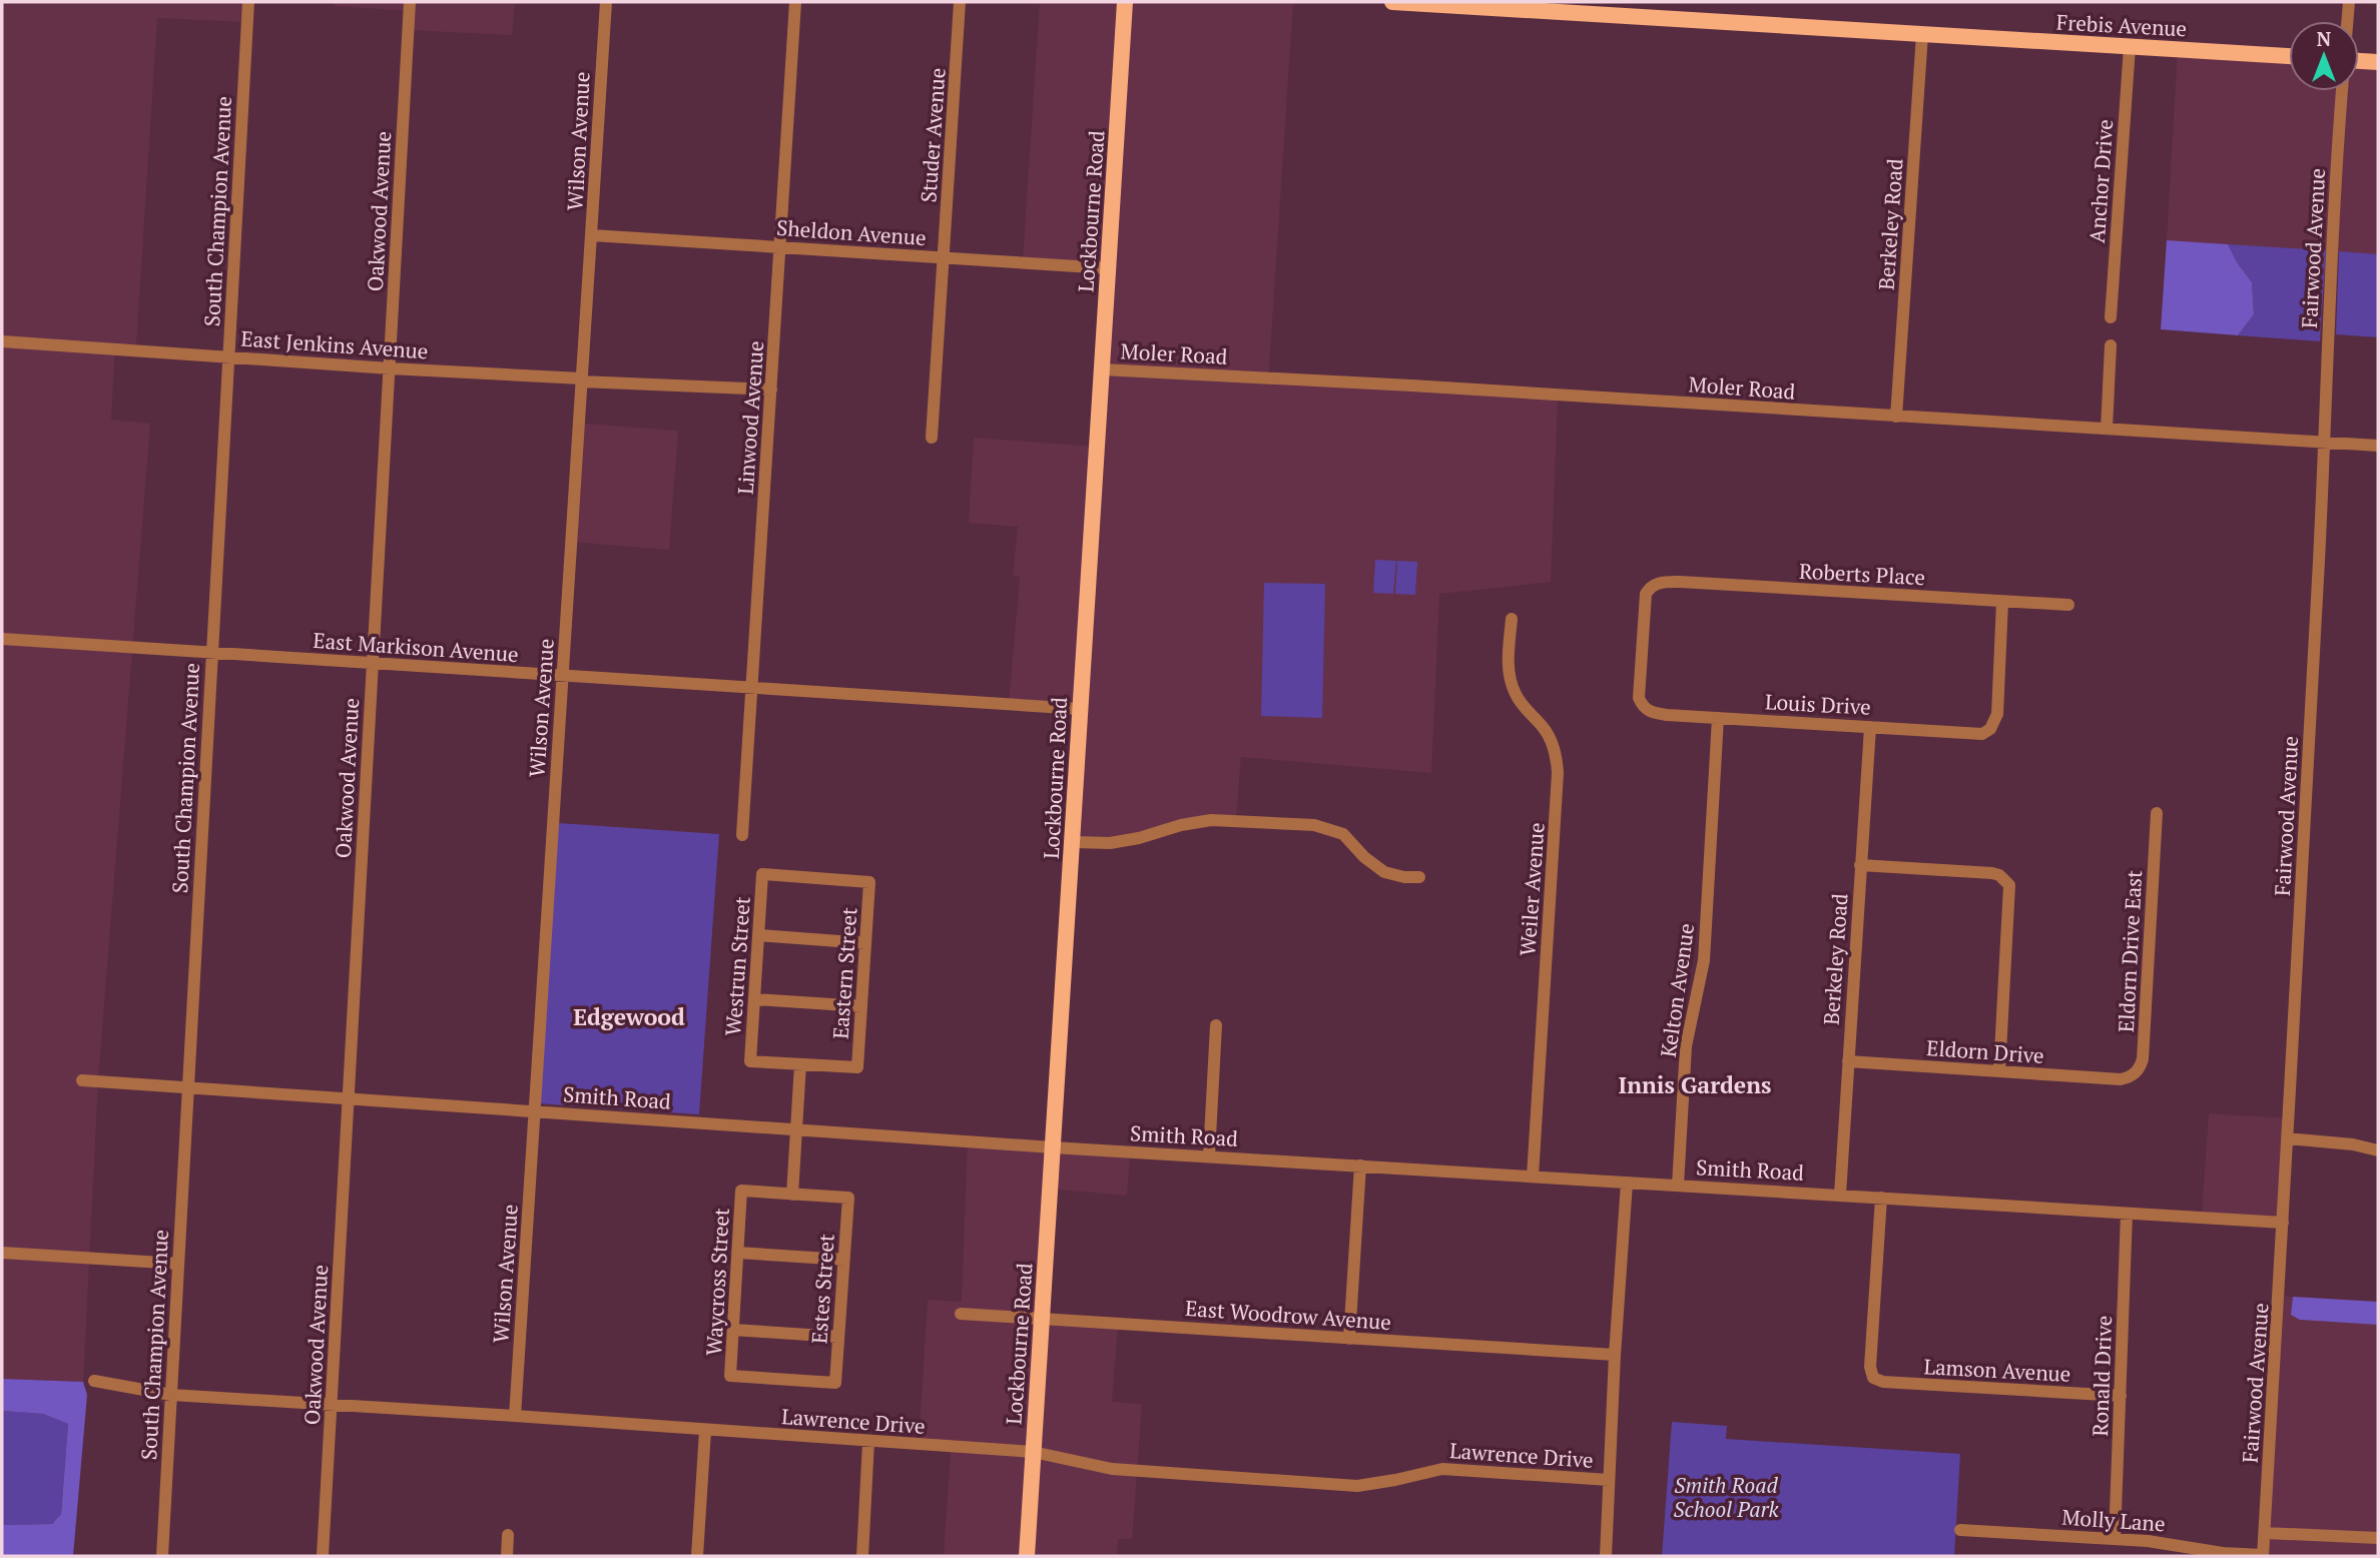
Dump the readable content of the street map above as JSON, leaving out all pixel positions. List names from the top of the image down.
{
  "streets": {
    "main road": ["Frebis Avenue", "Lockbourne Road"],
    "street": [
      "Studer Avenue",
      "Wilson Avenue",
      "Anchor Drive",
      "South Champion Avenue",
      "Oakwood Avenue",
      "Berkeley Road",
      "Sheldon Avenue",
      "Fairwood Avenue",
      "East Jenkins Avenue",
      "Moler Road",
      "Linwood Avenue",
      "Roberts Place",
      "East Markison Avenue",
      "Louis Drive",
      "Weiler Avenue",
      "Eldorn Drive East",
      "Westrun Street",
      "Eastern Street",
      "Kelton Avenue",
      "Eldorn Drive",
      "Smith Road",
      "Waycross Street",
      "Estes Street",
      "East Woodrow Avenue",
      "Lamson Avenue",
      "Ronald Drive",
      "Lawrence Drive",
      "Molly Lane"
    ]
  },
  "crossings": [
    ["Frebis Avenue", "Anchor Drive"],
    ["Frebis Avenue", "Berkeley Road"],
    ["Studer Avenue", "Sheldon Avenue"],
    ["Wilson Avenue", "Sheldon Avenue"],
    ["Wilson Avenue", "East Jenkins Avenue"],
    ["Wilson Avenue", "East Markison Avenue"],
    ["Wilson Avenue", "Smith Road"],
    ["Wilson Avenue", "Lawrence Drive"],
    ["South Champion Avenue", "East Jenkins Avenue"],
    ["South Champion Avenue", "East Markison Avenue"],
    ["South Champion Avenue", "Smith Road"],
    ["South Champion Avenue", "Lawrence Drive"],
    ["Oakwood Avenue", "East Jenkins Avenue"],
    ["Oakwood Avenue", "East Markison Avenue"],
    ["Oakwood Avenue", "Smith Road"],
    ["Oakwood Avenue", "Lawrence Drive"],
    ["Lockbourne Road", "Sheldon Avenue"],
    ["Lockbourne Road", "Moler Road"],
    ["Lockbourne Road", "East Markison Avenue"],
    ["Lockbourne Road", "Smith Road"],
    ["Lockbourne Road", "East Woodrow Avenue"],
    ["Lockbourne Road", "Lawrence Drive"],
    ["Berkeley Road", "Moler Road"],
    ["Berkeley Road", "Louis Drive"],
    ["Berkeley Road", "Eldorn Drive"],
    ["Berkeley Road", "Smith Road"],
    ["Sheldon Avenue", "Linwood Avenue"],
    ["Fairwood Avenue", "Moler Road"],
    ["Fairwood Avenue", "Smith Road"],
    ["Fairwood Avenue", "Molly Lane"],
    ["East Jenkins Avenue", "Linwood Avenue"],
    ["Linwood Avenue", "East Markison Avenue"],
    ["Roberts Place", "Louis Drive"],
    ["Louis Drive", "Kelton Avenue"],
    ["Weiler Avenue", "Smith Road"],
    ["Eldorn Drive East", "Eldorn Drive"],
    ["Westrun Street", "Eastern Street"],
    ["Kelton Avenue", "Smith Road"],
    ["Smith Road", "Lamson Avenue"],
    ["Smith Road", "Ronald Drive"],
    ["Waycross Street", "Estes Street"],
    ["Lamson Avenue", "Ronald Drive"],
    ["Ronald Drive", "Molly Lane"]
  ],
  "districts": ["Edgewood", "Innis Gardens"],
  "parks": ["Smith Road School Park"],
  "north": "top"
}
